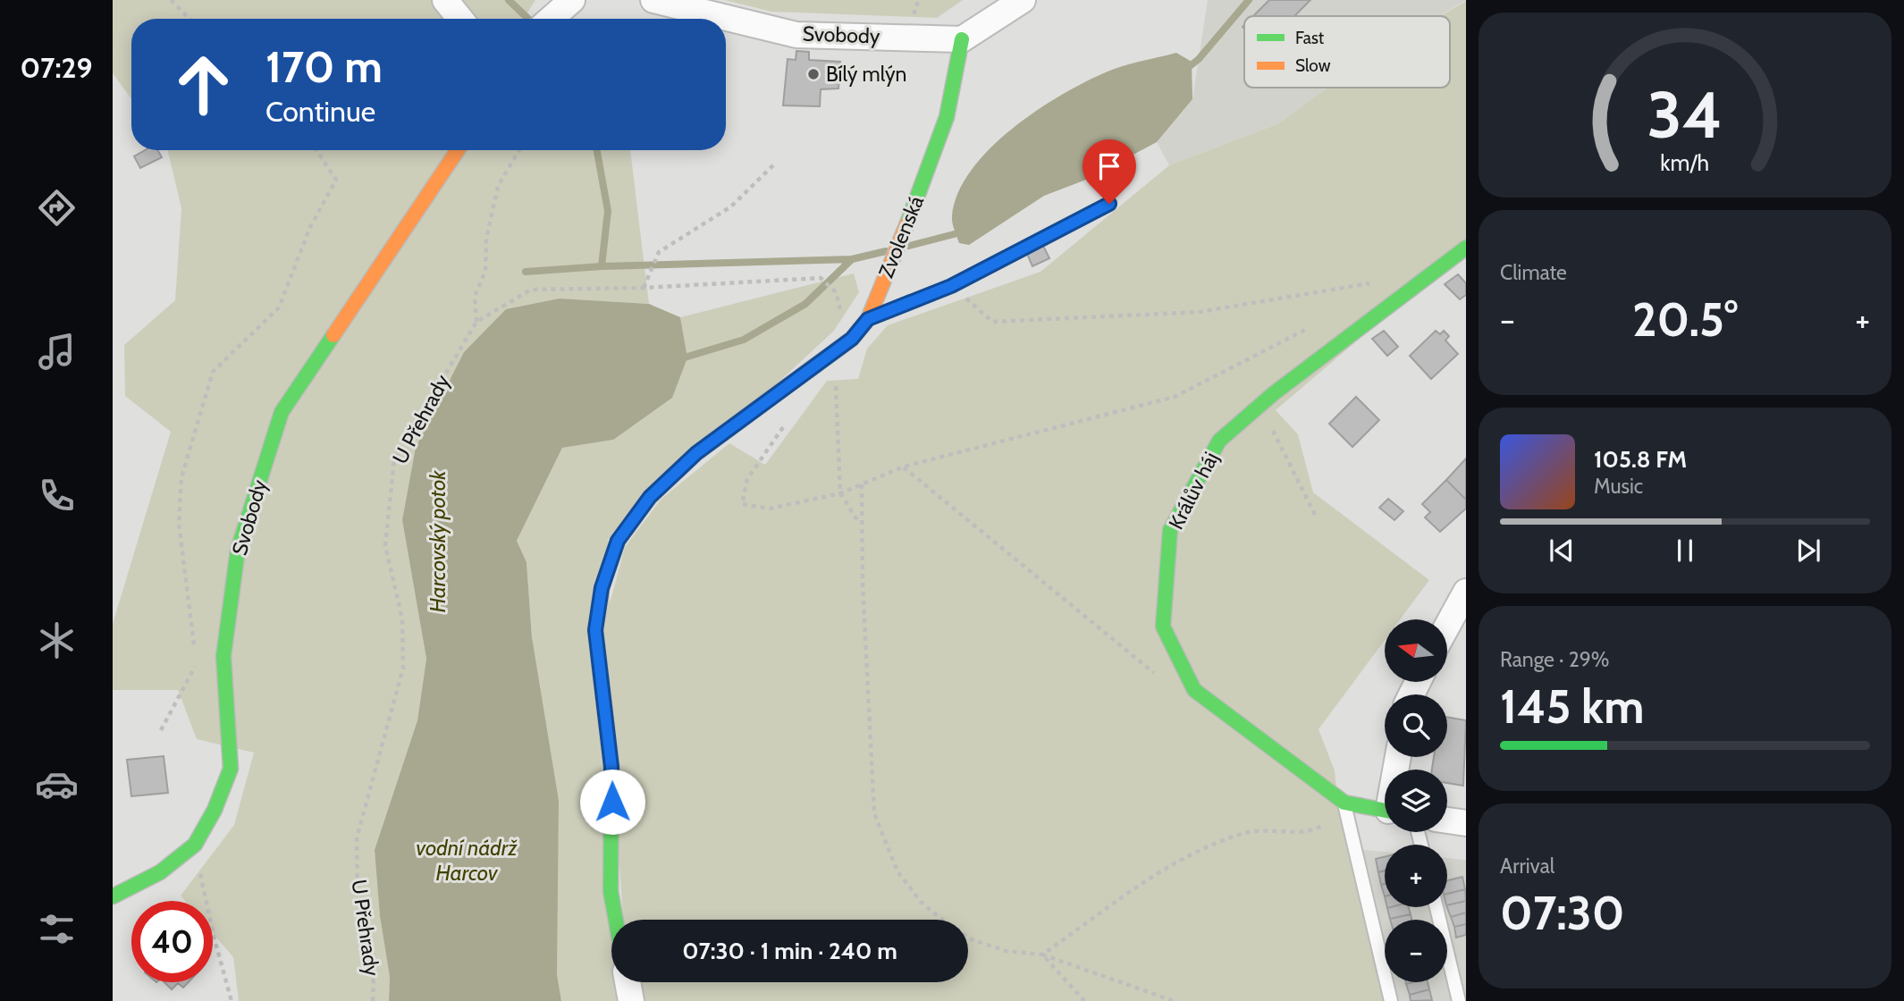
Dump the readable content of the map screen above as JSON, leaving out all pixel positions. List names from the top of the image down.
{
  "streets": {
    "street": ["Svobody", "Zvolenská", "Králův háj"],
    "path": ["U Přehrady"]
  },
  "crossings": [
    ["Svobody", "Zvolenská"]
  ],
  "water": ["Harcovský potok", "vodní nádrž Harcov"],
  "places": ["Bílý mlýn"],
  "legend": ["Fast", "Slow"],
  "north": "left",
  "page": {
    "tabs": "07:29",
    "turn": ["170 m", "Continue"],
    "tile": [
      "Climate",
      ["Range · 29%", "145 km"],
      ["Arrival", "07:30"]
    ],
    "heat": ["−", "20.5°", "+"],
    "song": ["105.8 FM", "Music"],
    "map_buttons": ["+", "−"],
    "limit": "40",
    "trip": "07:30 · 1 min · 240 m",
    "gauge": ["34", "km/h"]
  }
}
